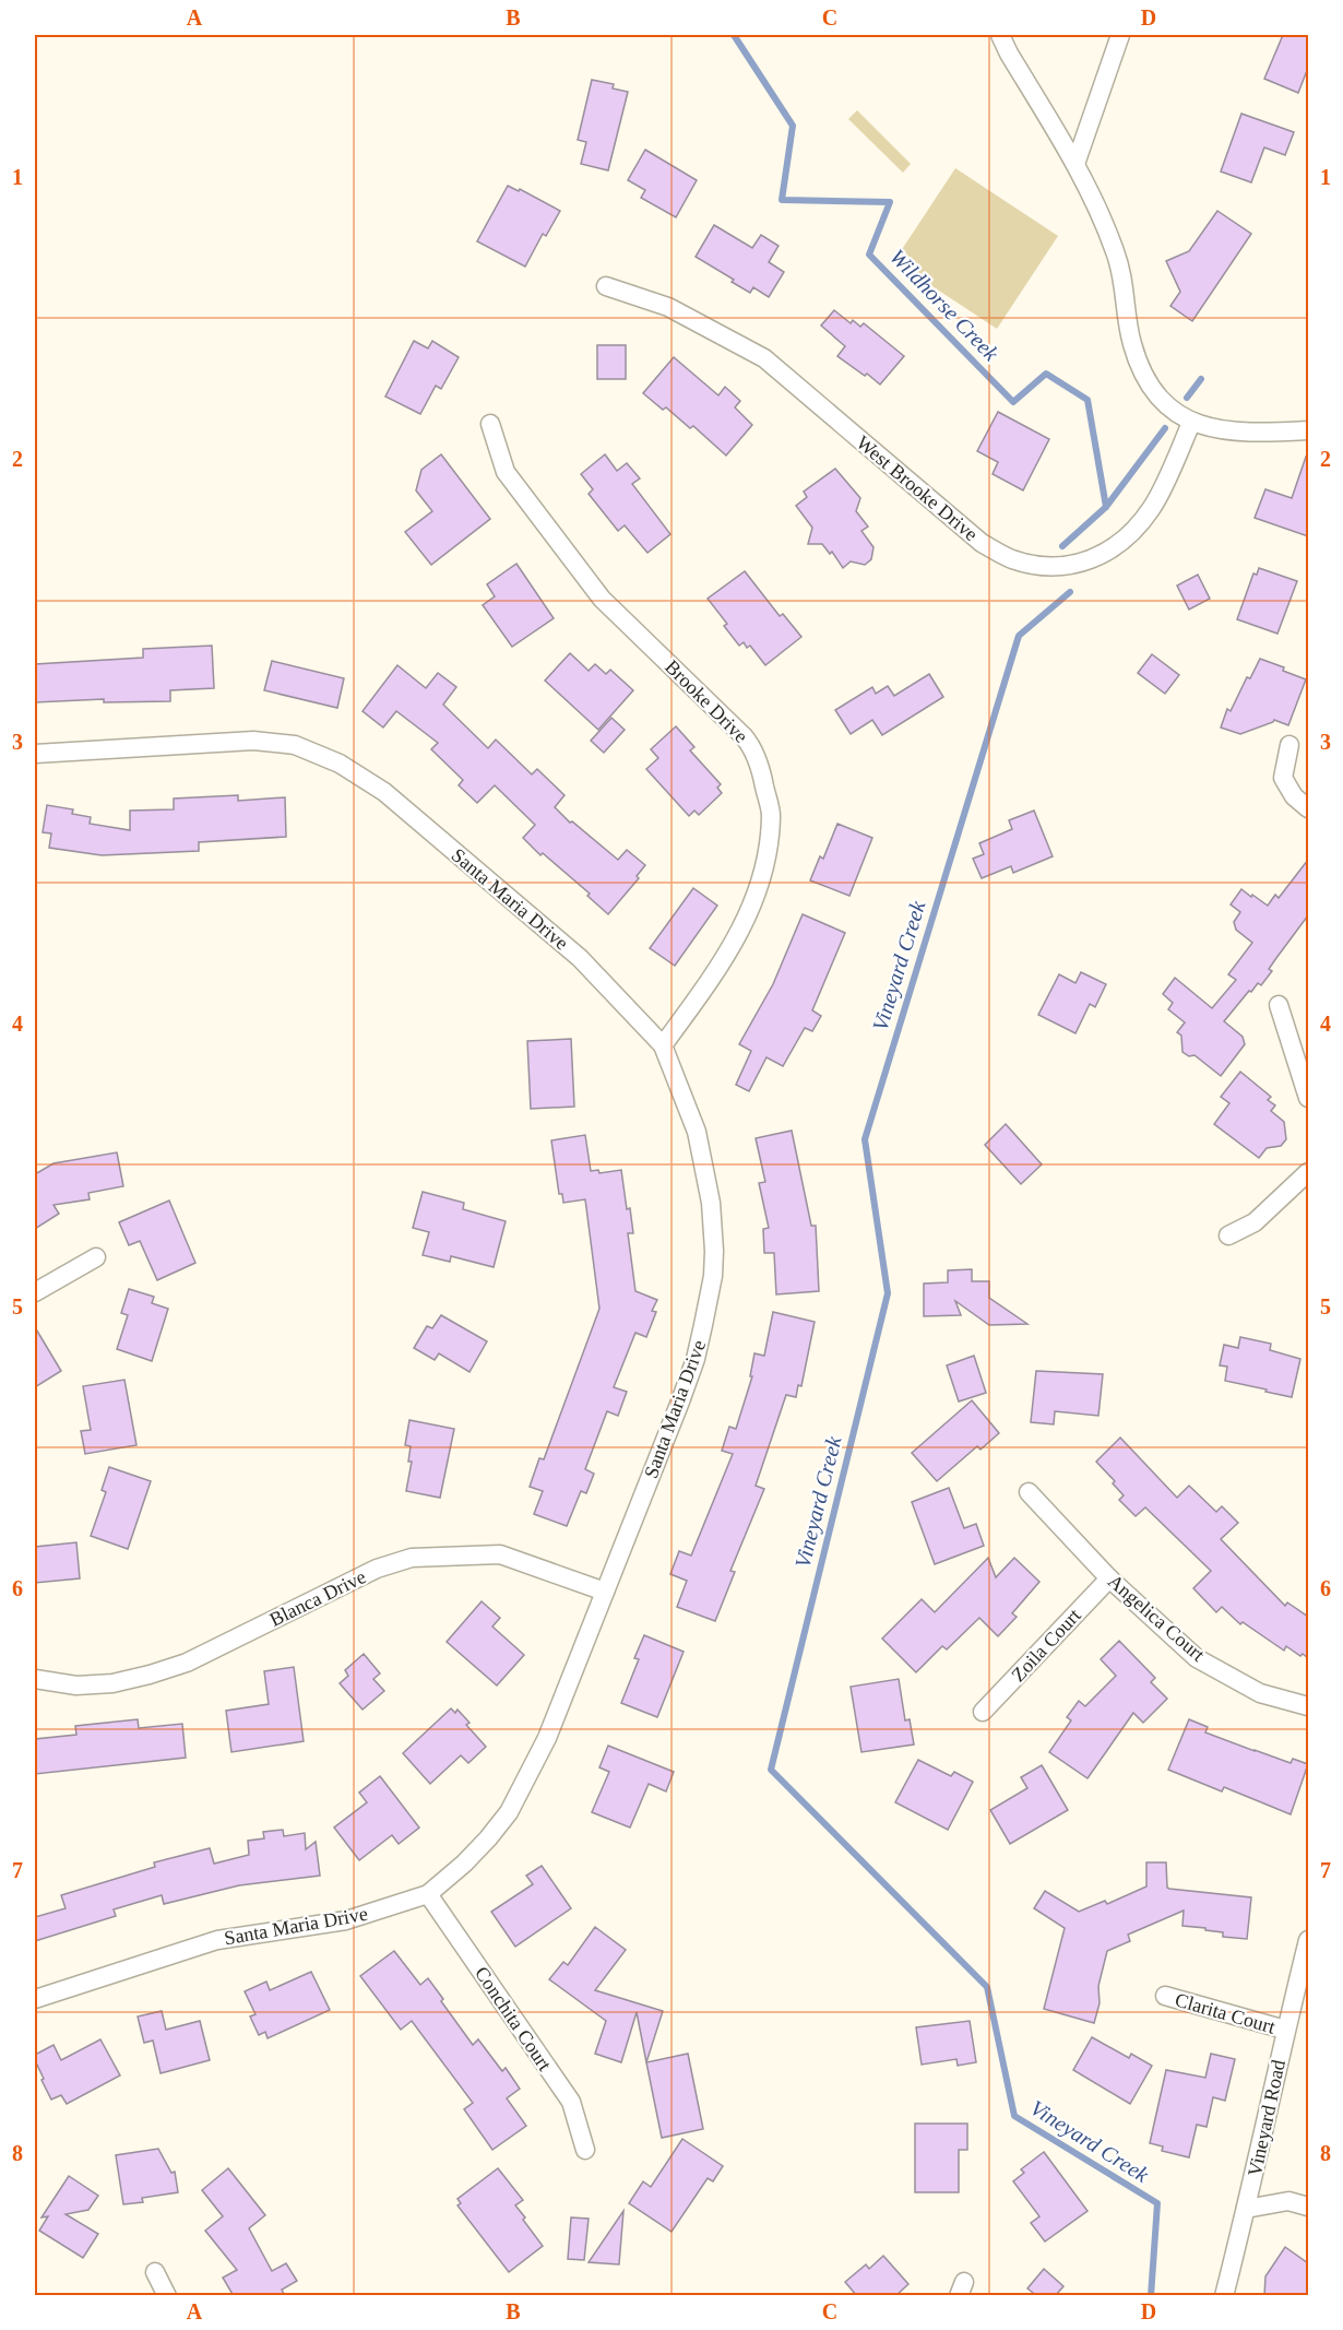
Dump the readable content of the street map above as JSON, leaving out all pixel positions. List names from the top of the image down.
{
  "streets": {
    "street": [
      "West Brooke Drive",
      "Brooke Drive",
      "Santa Maria Drive",
      "Blanca Drive",
      "Angelica Court",
      "Zoila Court",
      "Clarita Court",
      "Conchita Court",
      "Vineyard Road"
    ]
  },
  "crossings": [
    ["Brooke Drive", "Santa Maria Drive"],
    ["Santa Maria Drive", "Blanca Drive"],
    ["Santa Maria Drive", "Conchita Court"],
    ["Angelica Court", "Zoila Court"],
    ["Clarita Court", "Vineyard Road"]
  ],
  "water": ["Wildhorse Creek", "Vineyard Creek"],
  "grid": {
    "columns": [
      "A",
      "B",
      "C",
      "D"
    ],
    "rows": [
      "1",
      "2",
      "3",
      "4",
      "5",
      "6",
      "7",
      "8"
    ]
  }
}
